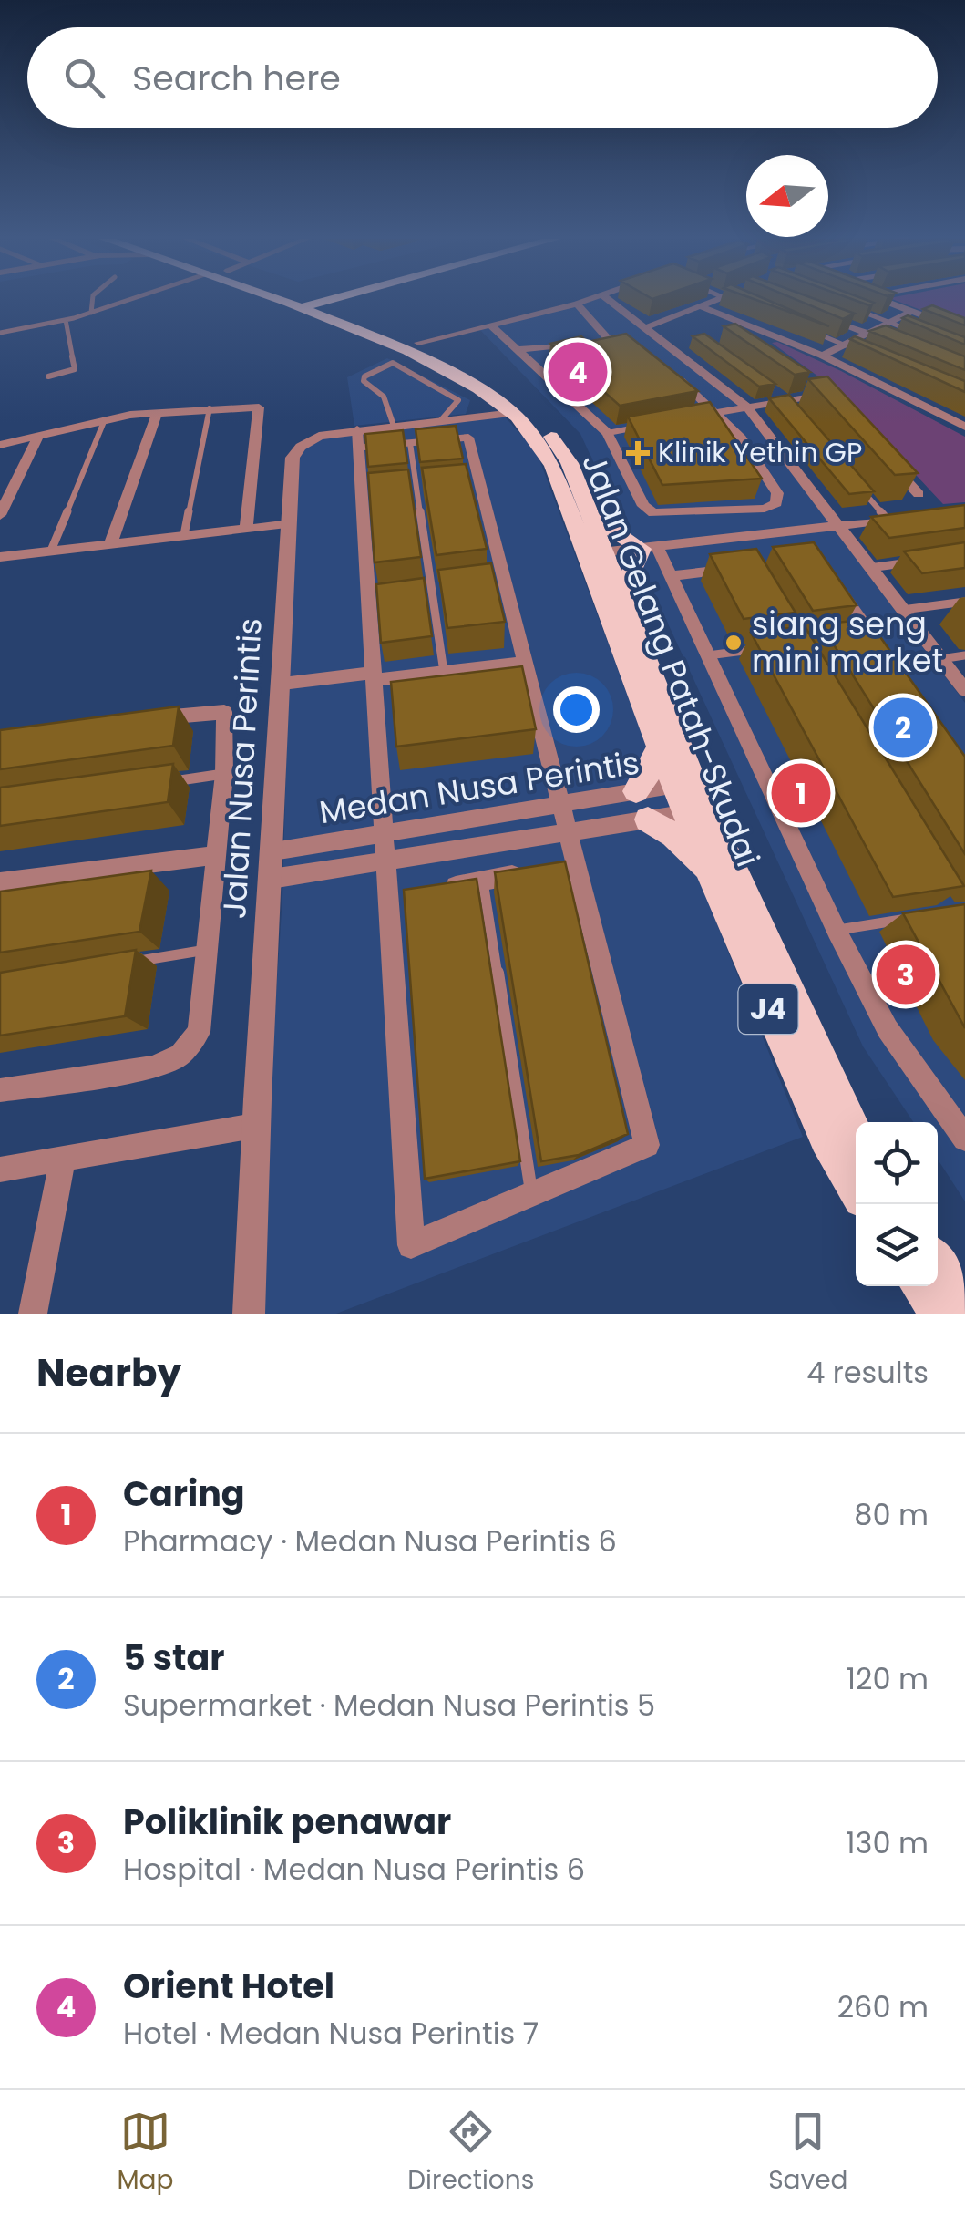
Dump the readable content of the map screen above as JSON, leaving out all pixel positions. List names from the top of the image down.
{
  "streets": {
    "main road": ["Jalan Gelang Patah-Skudai", "J4"],
    "street": ["Jalan Nusa Perintis", "Medan Nusa Perintis"]
  },
  "crossings": [
    ["Jalan Gelang Patah-Skudai", "Jalan Nusa Perintis"],
    ["Jalan Gelang Patah-Skudai", "Medan Nusa Perintis"],
    ["Jalan Nusa Perintis", "Medan Nusa Perintis"]
  ],
  "places": {
    "health": ["Klinik Yethin GP"],
    "other": ["siang seng mini market"]
  },
  "north": "left",
  "page": {
    "search": "Search here",
    "pins": [
      "4",
      "2",
      "1",
      "3"
    ],
    "heading": ["Nearby", "4 results"],
    "list": [
      {
        "mark": "1",
        "name": "Caring",
        "note": "Pharmacy · Medan Nusa Perintis 6",
        "value": "80 m"
      },
      {
        "mark": "2",
        "name": "5 star",
        "note": "Supermarket · Medan Nusa Perintis 5",
        "value": "120 m"
      },
      {
        "mark": "3",
        "name": "Poliklinik penawar",
        "note": "Hospital · Medan Nusa Perintis 6",
        "value": "130 m"
      },
      {
        "mark": "4",
        "name": "Orient Hotel",
        "note": "Hotel · Medan Nusa Perintis 7",
        "value": "260 m"
      }
    ],
    "nav": ["Map", "Directions", "Saved"]
  }
}
